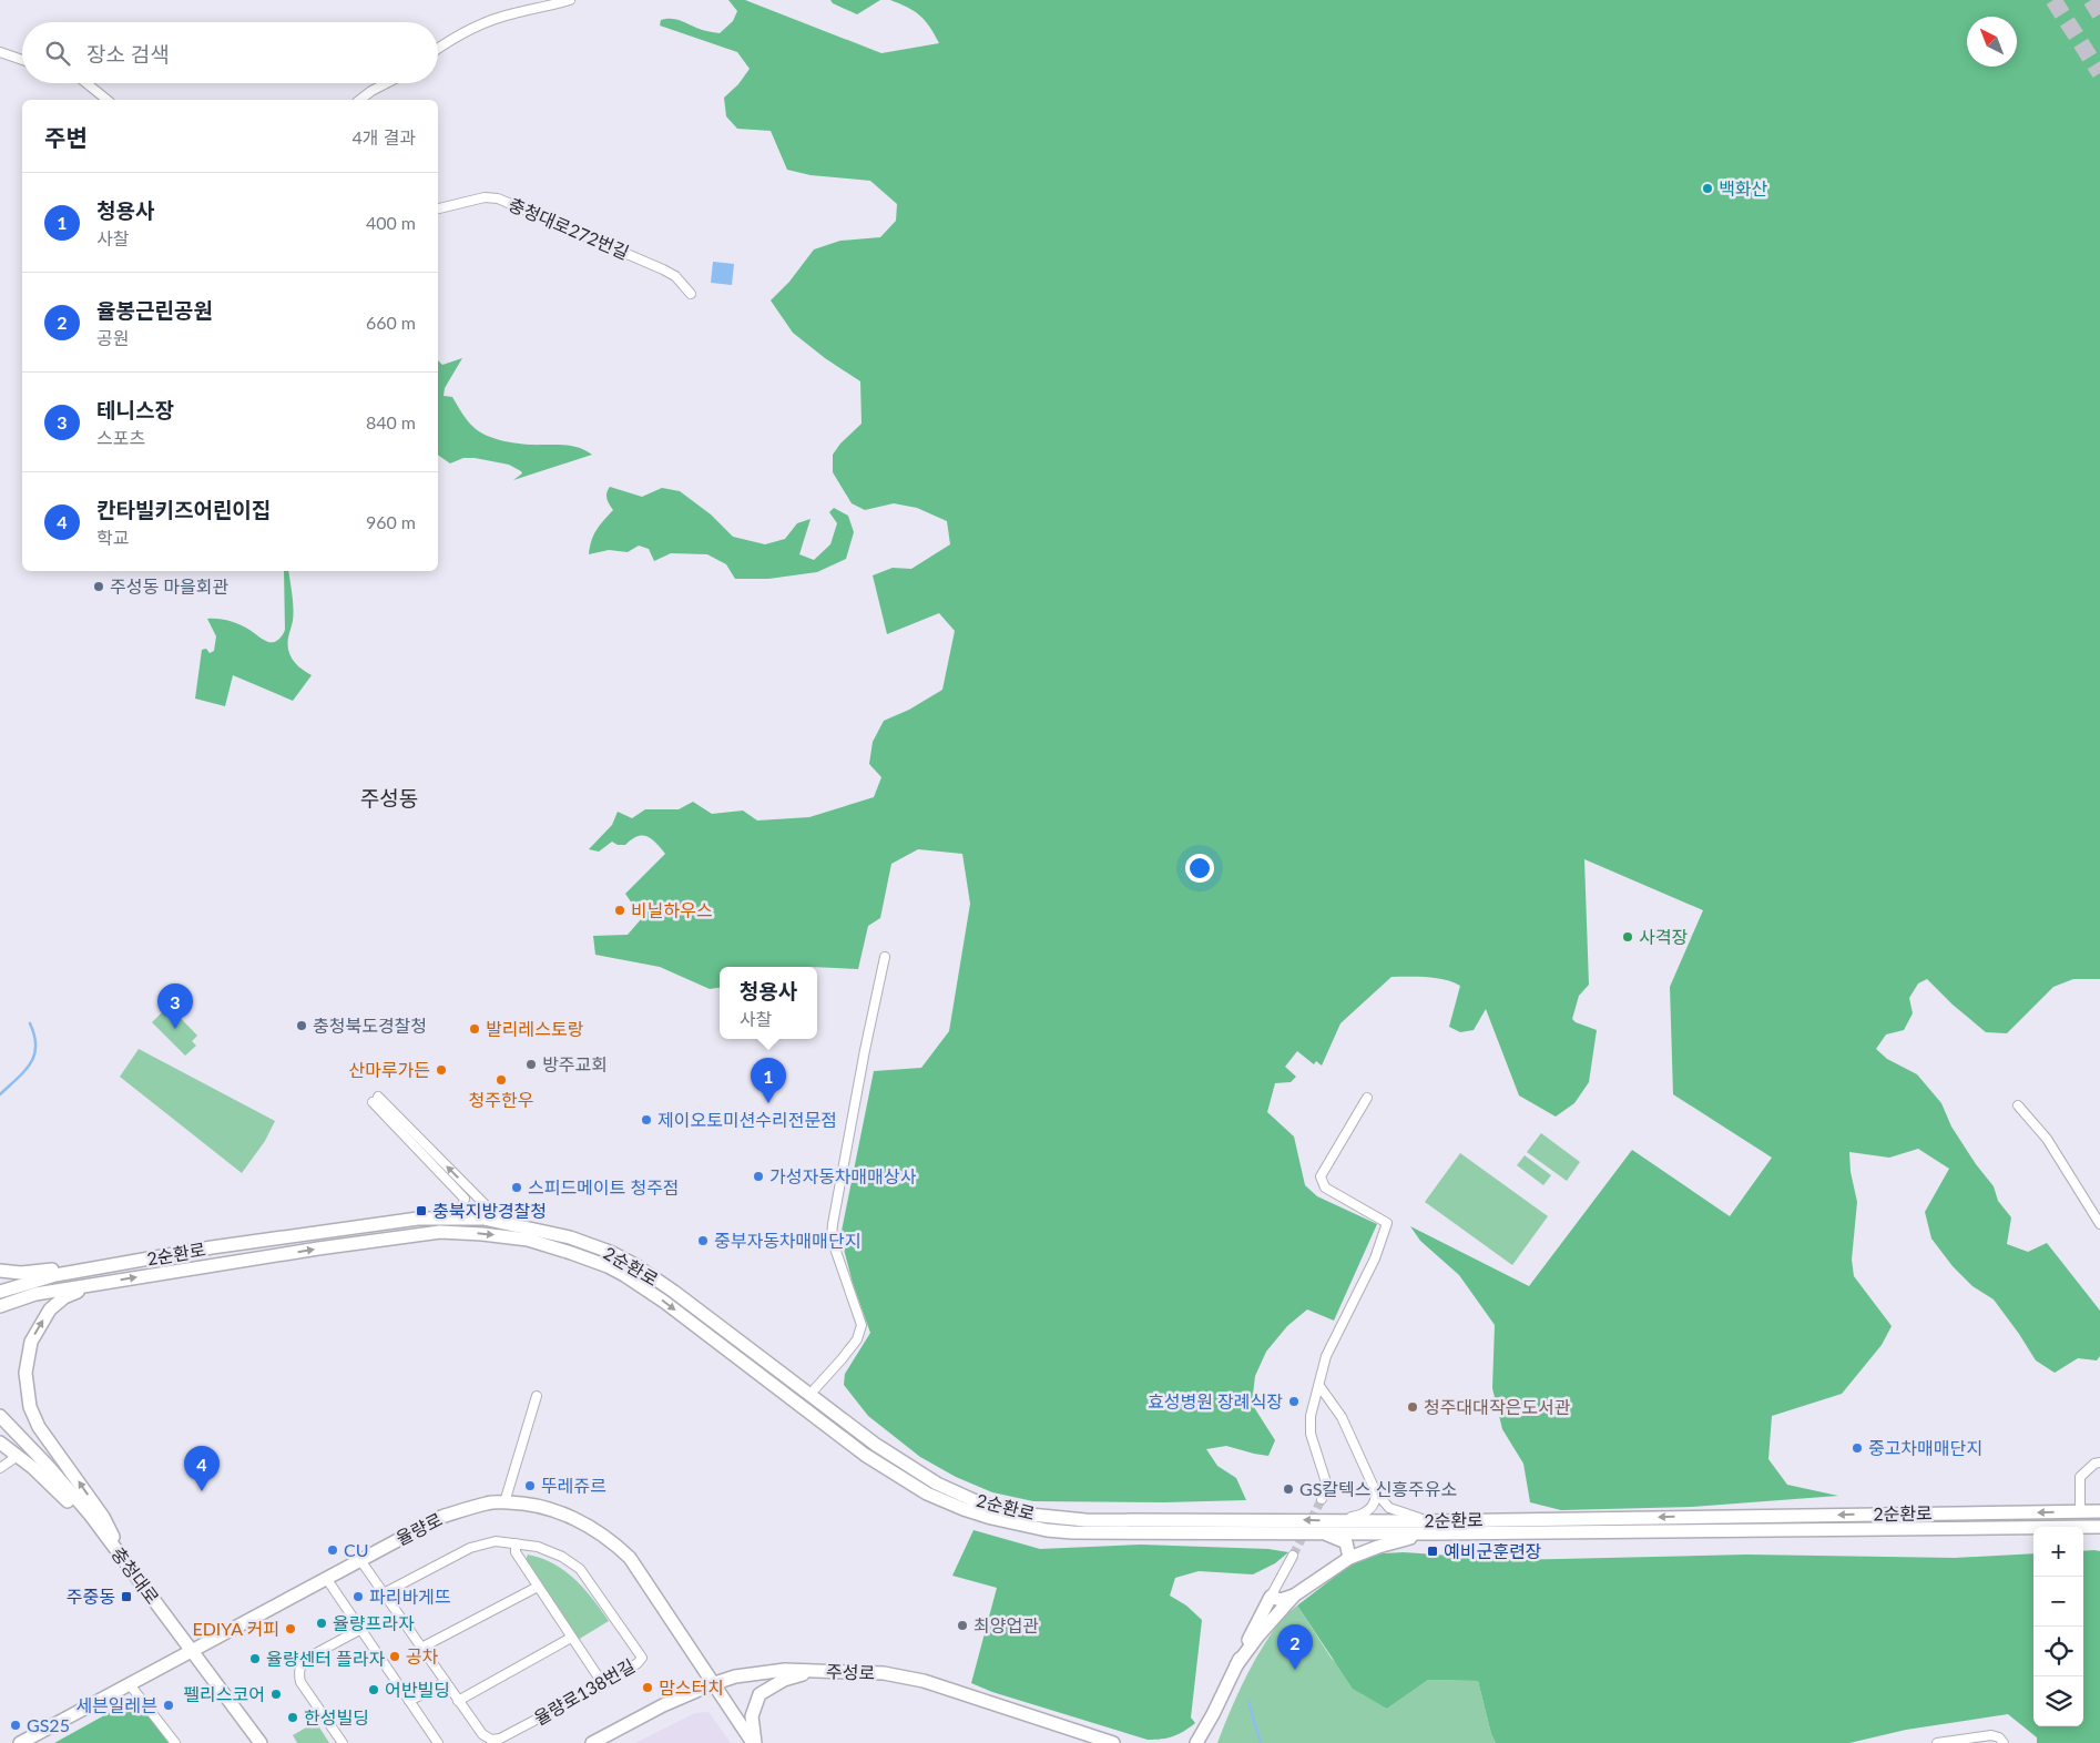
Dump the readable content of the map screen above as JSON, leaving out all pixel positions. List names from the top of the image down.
{
  "streets": {
    "street": [
      "충청대로272번길",
      "2순환로",
      "율량로",
      "충청대로",
      "주성로",
      "율량로138번길"
    ]
  },
  "crossings": [
    ["율량로", "충청대로"],
    ["율량로", "주성로"],
    ["율량로", "율량로138번길"]
  ],
  "districts": ["주성동"],
  "places": {
    "other": [
      "백화산",
      "주성동 마을회관",
      "비닐하우스",
      "사격장",
      "충청북도경찰청",
      "발리레스토랑",
      "방주교회",
      "산마루가든",
      "청주한우",
      "제이오토미션수리전문점",
      "가성자동차매매상사",
      "스피드메이트 청주점",
      "중부자동차매매단지",
      "효성병원 장례식장",
      "청주대대작은도서관",
      "중고차매매단지",
      "뚜레쥬르",
      "GS칼텍스 신흥주유소",
      "CU",
      "파리바게뜨",
      "율량프라자",
      "최양업관",
      "EDIYA 커피",
      "공차",
      "율량센터 플라자",
      "맘스터치",
      "어반빌딩",
      "펠리스코어",
      "세븐일레븐",
      "한성빌딩",
      "GS25"
    ],
    "transit": ["충북지방경찰청", "예비군훈련장", "주중동"]
  },
  "north": "top left",
  "page": {
    "search": "장소 검색",
    "heading": ["주변", "4개 결과"],
    "list": [
      {
        "mark": "1",
        "name": "청용사",
        "note": "사찰",
        "value": "400 m"
      },
      {
        "mark": "2",
        "name": "율봉근린공원",
        "note": "공원",
        "value": "660 m"
      },
      {
        "mark": "3",
        "name": "테니스장",
        "note": "스포츠",
        "value": "840 m"
      },
      {
        "mark": "4",
        "name": "칸타빌키즈어린이집",
        "note": "학교",
        "value": "960 m"
      }
    ],
    "popup": ["청용사", "사찰"],
    "pins": [
      "3",
      "1",
      "4",
      "2"
    ],
    "map_buttons": ["+", "−"]
  }
}
